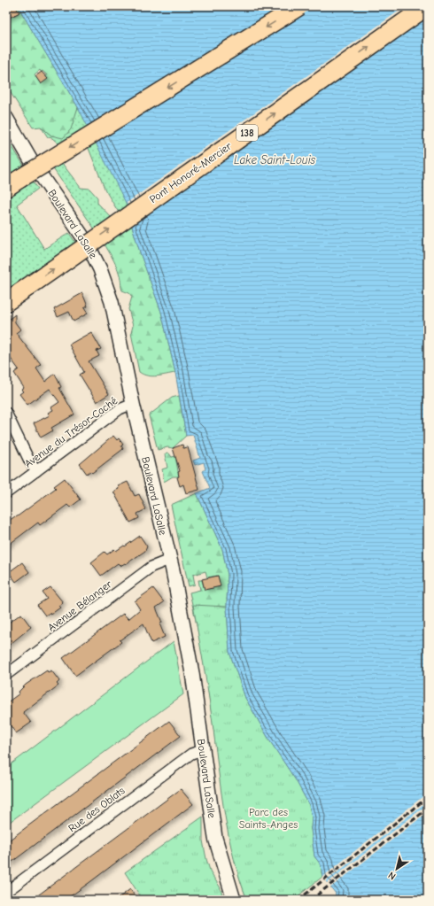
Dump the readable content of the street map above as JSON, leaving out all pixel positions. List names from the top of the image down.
{
  "streets": {
    "highway": ["138", "Pont Honoré-Mercier"],
    "main road": ["Boulevard LaSalle"],
    "street": ["Avenue du Trésor-Caché", "Avenue Bélanger", "Rue des Oblats"]
  },
  "crossings": [
    ["Boulevard LaSalle", "Avenue du Trésor-Caché"],
    ["Boulevard LaSalle", "Avenue Bélanger"],
    ["Boulevard LaSalle", "Rue des Oblats"]
  ],
  "water": ["Lake Saint-Louis"],
  "parks": ["Parc des Saints-Anges"],
  "north": "bottom left"
}
